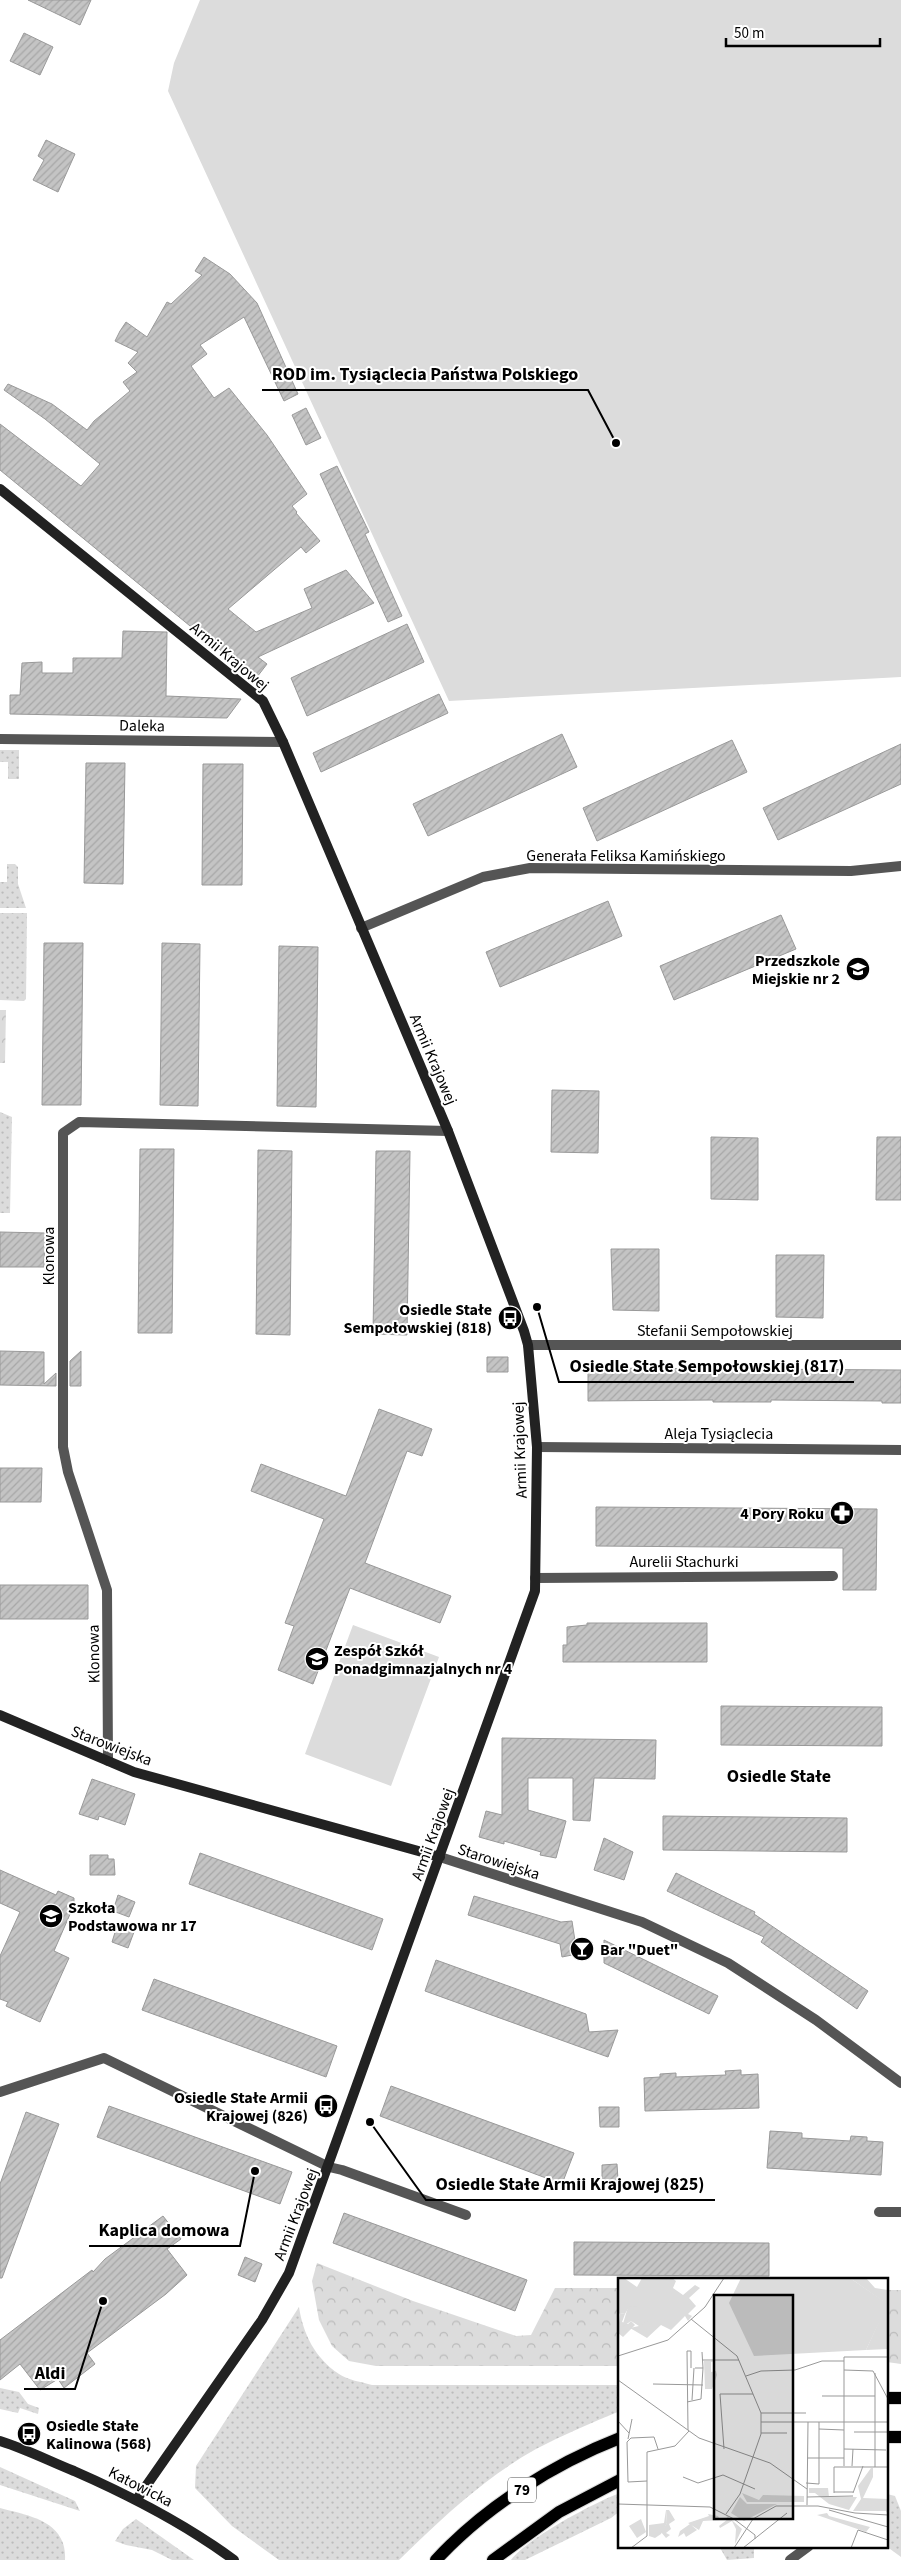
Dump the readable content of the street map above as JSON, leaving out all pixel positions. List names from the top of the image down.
{
  "streets": {
    "main road": ["79"],
    "street": [
      "Armii Krajowej",
      "Daleka",
      "Generała Feliksa Kamińskiego",
      "Klonowa",
      "Stefanii Sempołowskiej",
      "Aleja Tysiąclecia",
      "Aurelii Stachurki",
      "Starowiejska",
      "Katowicka"
    ]
  },
  "crossings": [
    ["Armii Krajowej", "Daleka"],
    ["Armii Krajowej", "Generała Feliksa Kamińskiego"],
    ["Armii Krajowej", "Klonowa"],
    ["Armii Krajowej", "Stefanii Sempołowskiej"],
    ["Armii Krajowej", "Aleja Tysiąclecia"],
    ["Armii Krajowej", "Aurelii Stachurki"],
    ["Armii Krajowej", "Starowiejska"],
    ["Armii Krajowej", "Katowicka"],
    ["Klonowa", "Starowiejska"]
  ],
  "districts": ["Osiedle Stałe"],
  "places": {
    "other": [
      "ROD im. Tysiąclecia Państwa Polskiego",
      "Osiedle Stałe Sempołowskiej (817)",
      "Osiedle Stałe Armii Krajowej (825)",
      "Kaplica domowa",
      "Aldi"
    ],
    "school or university": ["Przedszkole Miejskie nr 2", "Zespół Szkół Ponadgimnazjalnych nr 4", "Szkoła Podstawowa nr 17"],
    "bus stop": ["Osiedle Stałe Sempołowskiej (818)", "Osiedle Stałe Armii Krajowej (826)", "Osiedle Stałe Kalinowa (568)"],
    "pharmacy": ["4 Pory Roku"],
    "bar": ["Bar \"Duet\""]
  },
  "scale_bar": "50 m"
}
